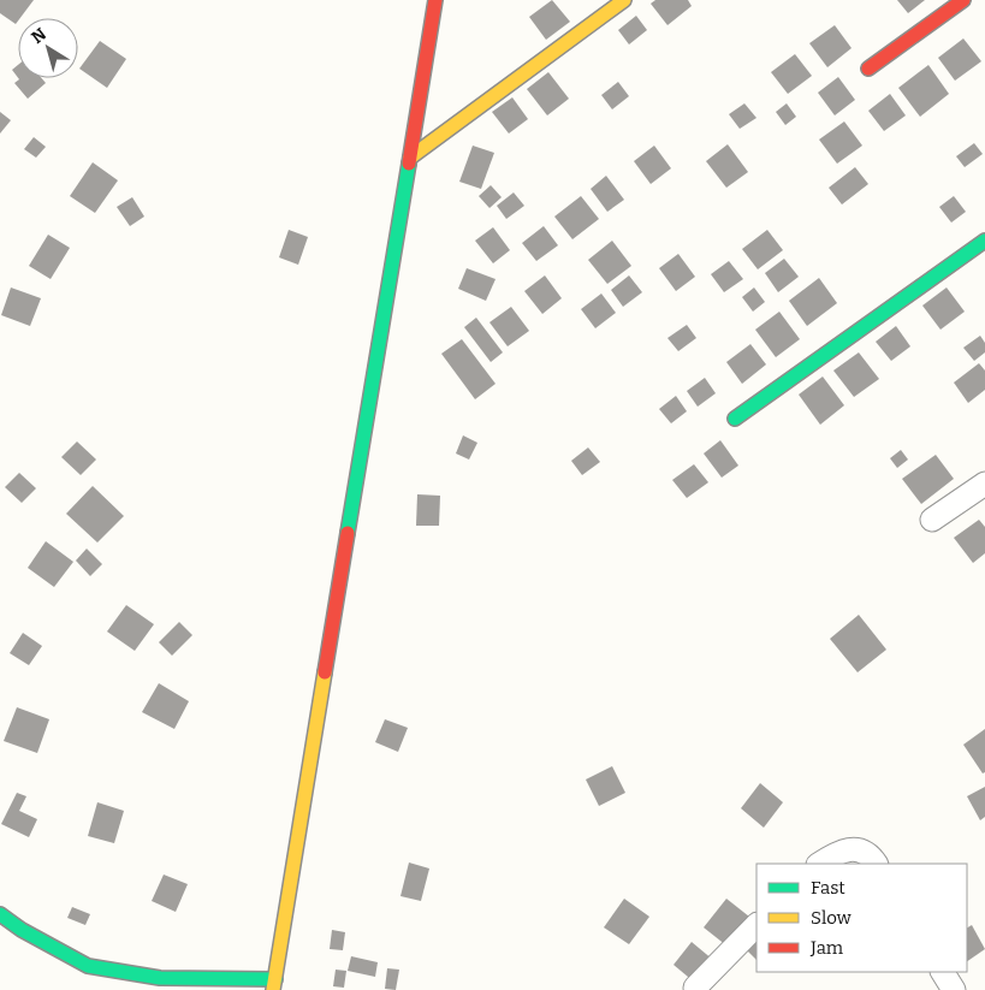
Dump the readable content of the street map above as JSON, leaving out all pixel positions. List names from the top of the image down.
{
  "legend": ["Fast", "Slow", "Jam"],
  "north": "top left"
}
